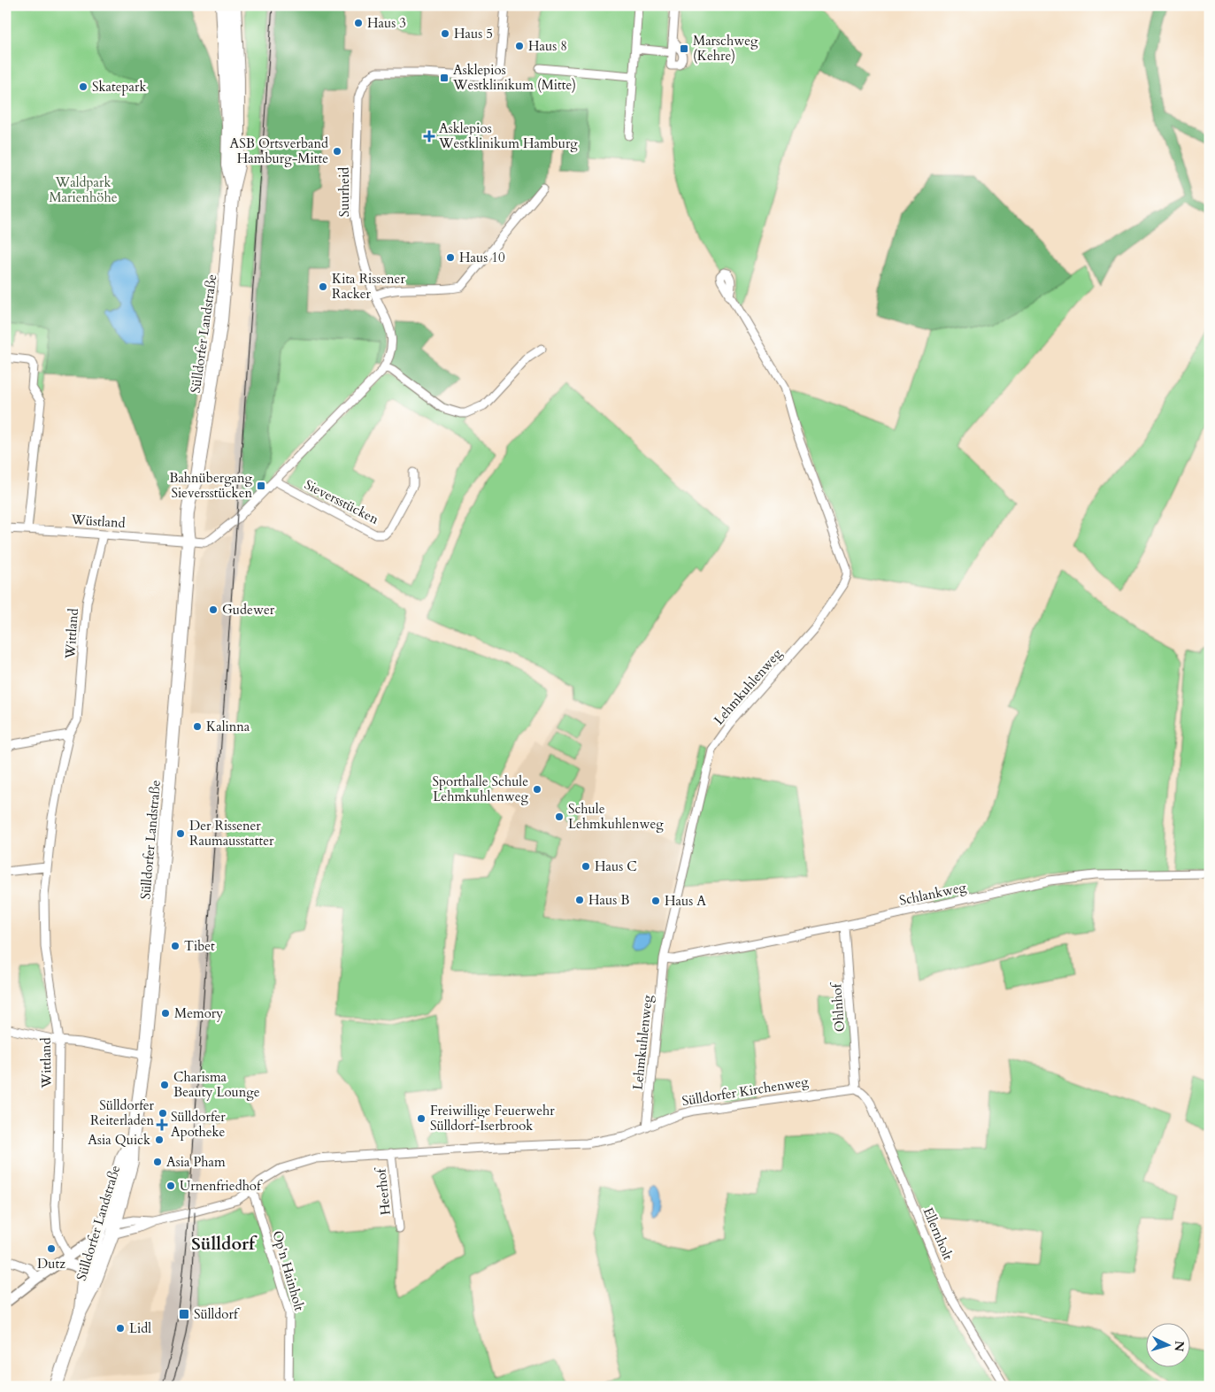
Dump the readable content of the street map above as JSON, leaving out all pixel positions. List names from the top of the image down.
{
  "streets": {
    "main road": ["Sülldorfer Landstraße"],
    "street": [
      "Suurheid",
      "Sieversstücken",
      "Wüstland",
      "Wittland",
      "Lehmkuhlenweg",
      "Schlankweg",
      "Ohlnhof",
      "Sülldorfer Kirchenweg",
      "Heerhof",
      "Ellernholt",
      "Op'n Hainholt"
    ]
  },
  "crossings": [
    ["Sülldorfer Landstraße", "Wüstland"],
    ["Sülldorfer Landstraße", "Sülldorfer Kirchenweg"],
    ["Wüstland", "Wittland"],
    ["Lehmkuhlenweg", "Schlankweg"],
    ["Lehmkuhlenweg", "Sülldorfer Kirchenweg"],
    ["Schlankweg", "Ohlnhof"],
    ["Ohlnhof", "Sülldorfer Kirchenweg"],
    ["Ohlnhof", "Ellernholt"],
    ["Sülldorfer Kirchenweg", "Heerhof"],
    ["Sülldorfer Kirchenweg", "Ellernholt"],
    ["Sülldorfer Kirchenweg", "Op'n Hainholt"]
  ],
  "districts": ["Sülldorf"],
  "parks": ["Waldpark Marienhöhe"],
  "places": {
    "other": [
      "Haus 3",
      "Haus 5",
      "Haus 8",
      "Skatepark",
      "ASB Ortsverband Hamburg-Mitte",
      "Haus 10",
      "Kita Rissener Racker",
      "Gudewer",
      "Kalinna",
      "Sporthalle Schule Lehmkuhlenweg",
      "Schule Lehmkuhlenweg",
      "Der Rissener Raumausstatter",
      "Haus C",
      "Haus B",
      "Haus A",
      "Tibet",
      "Memory",
      "Charisma Beauty Lounge",
      "Sülldorfer Reiterladen",
      "Freiwillige Feuerwehr Sülldorf-Iserbrook",
      "Asia Quick",
      "Asia Pham",
      "Urnenfriedhof",
      "Dutz",
      "Lidl"
    ],
    "transit": [
      "Marschweg (Kehre)",
      "Asklepios Westklinikum (Mitte)",
      "Bahnübergang Sieversstücken",
      "Sülldorf"
    ],
    "health": ["Asklepios Westklinikum Hamburg", "Sülldorfer Apotheke"]
  },
  "north": "right"
}
